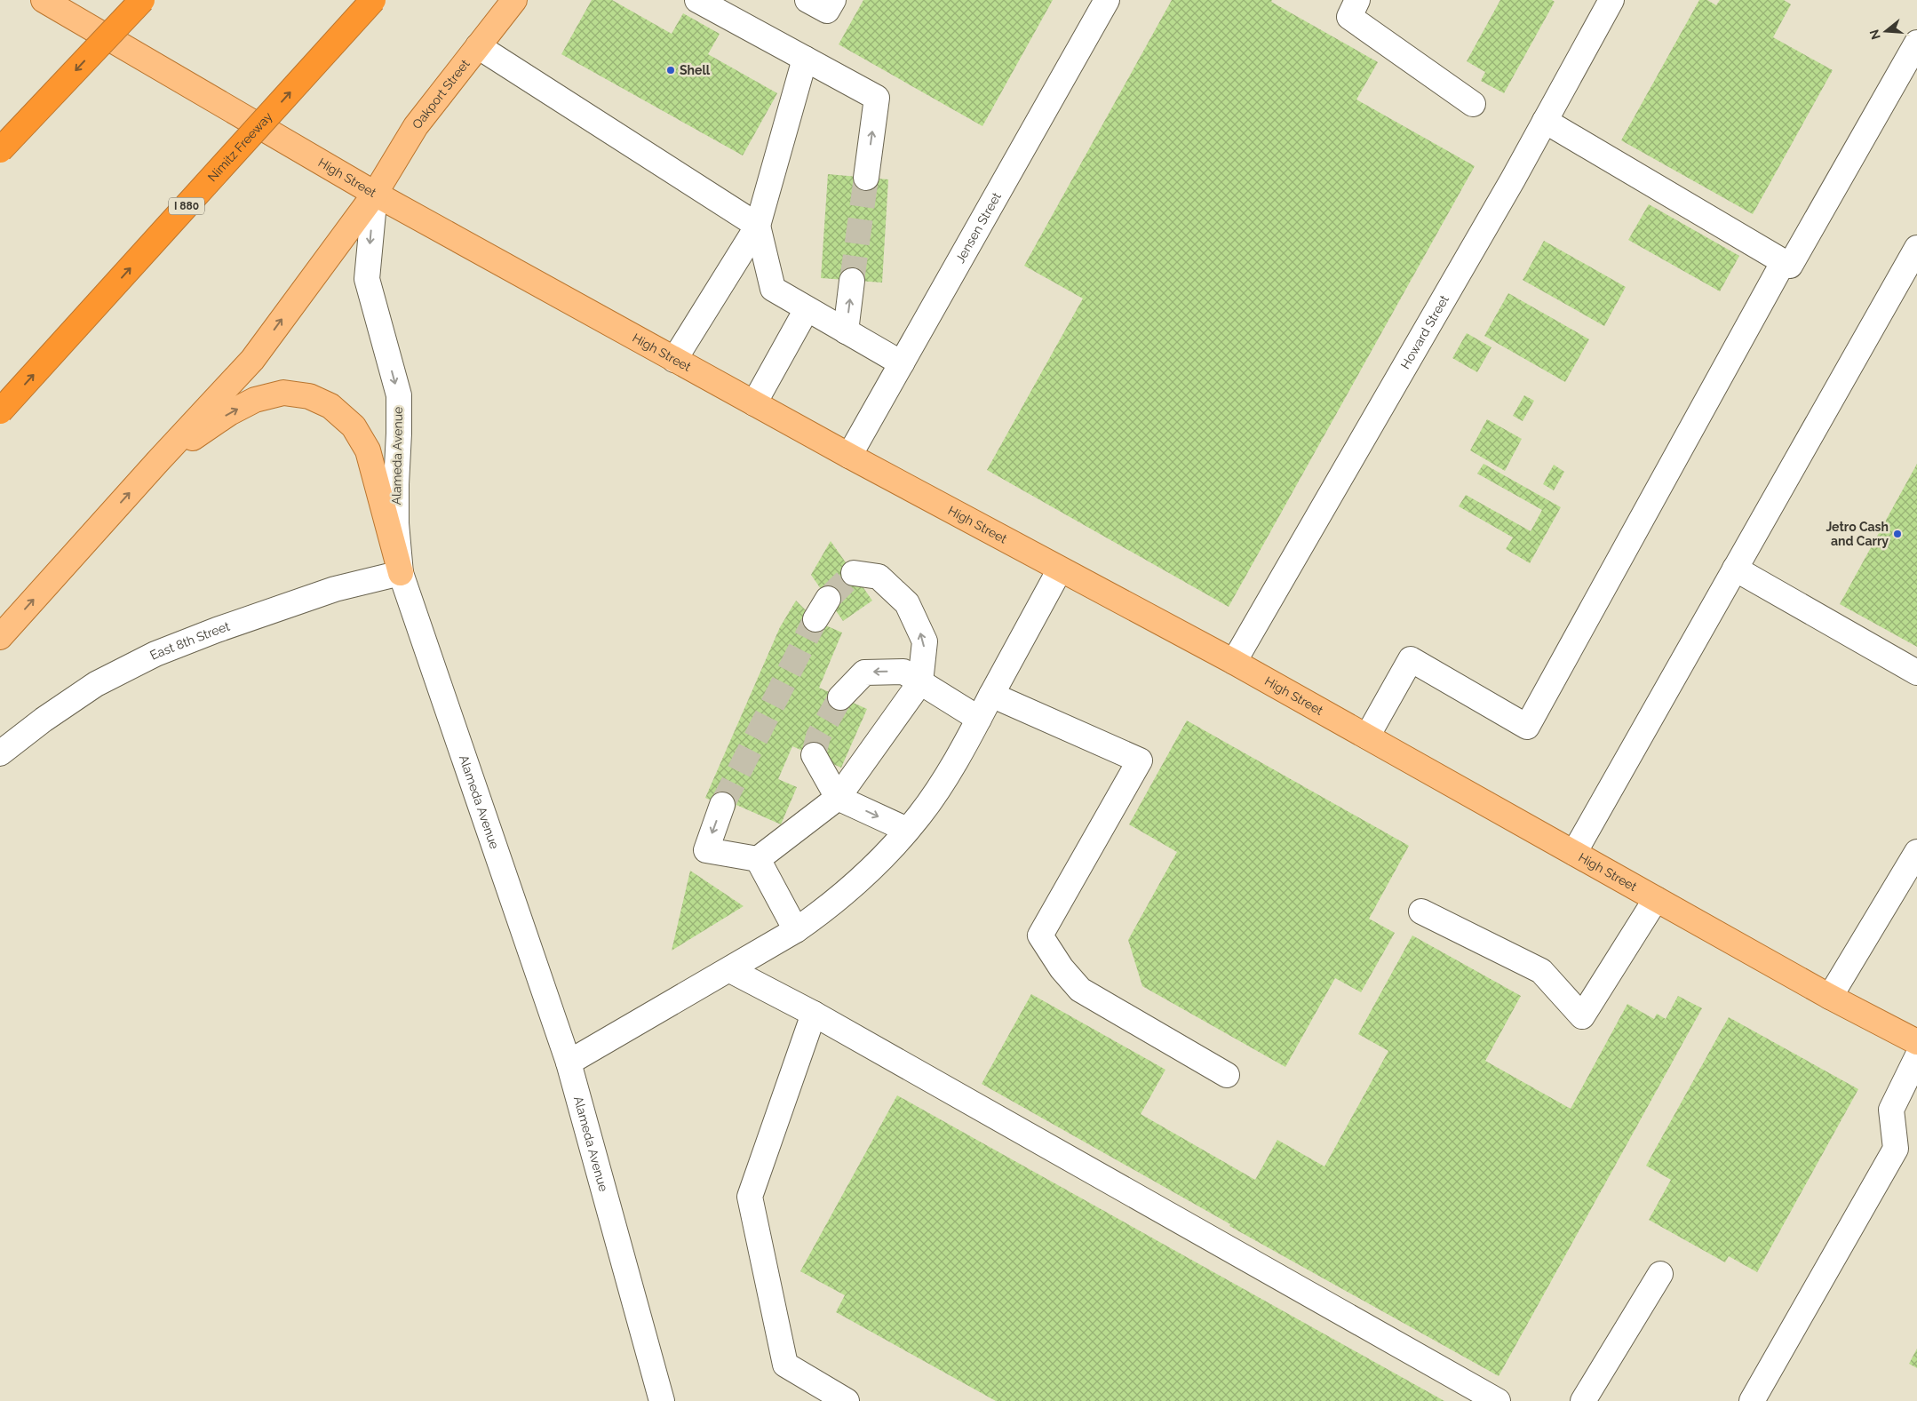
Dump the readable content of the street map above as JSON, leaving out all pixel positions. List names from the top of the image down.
{
  "streets": {
    "highway": ["Nimitz Freeway", "I 880"],
    "main road": ["Oakport Street", "High Street"],
    "street": [
      "Jensen Street",
      "Howard Street",
      "Alameda Avenue",
      "East 8th Street"
    ]
  },
  "crossings": [
    ["Oakport Street", "High Street"],
    ["Oakport Street", "Alameda Avenue"],
    ["High Street", "Jensen Street"],
    ["High Street", "Howard Street"],
    ["High Street", "Alameda Avenue"],
    ["Alameda Avenue", "East 8th Street"]
  ],
  "one_way": ["Oakport Street"],
  "places": ["Shell", "Jetro Cash and Carry"],
  "north": "left"
}
